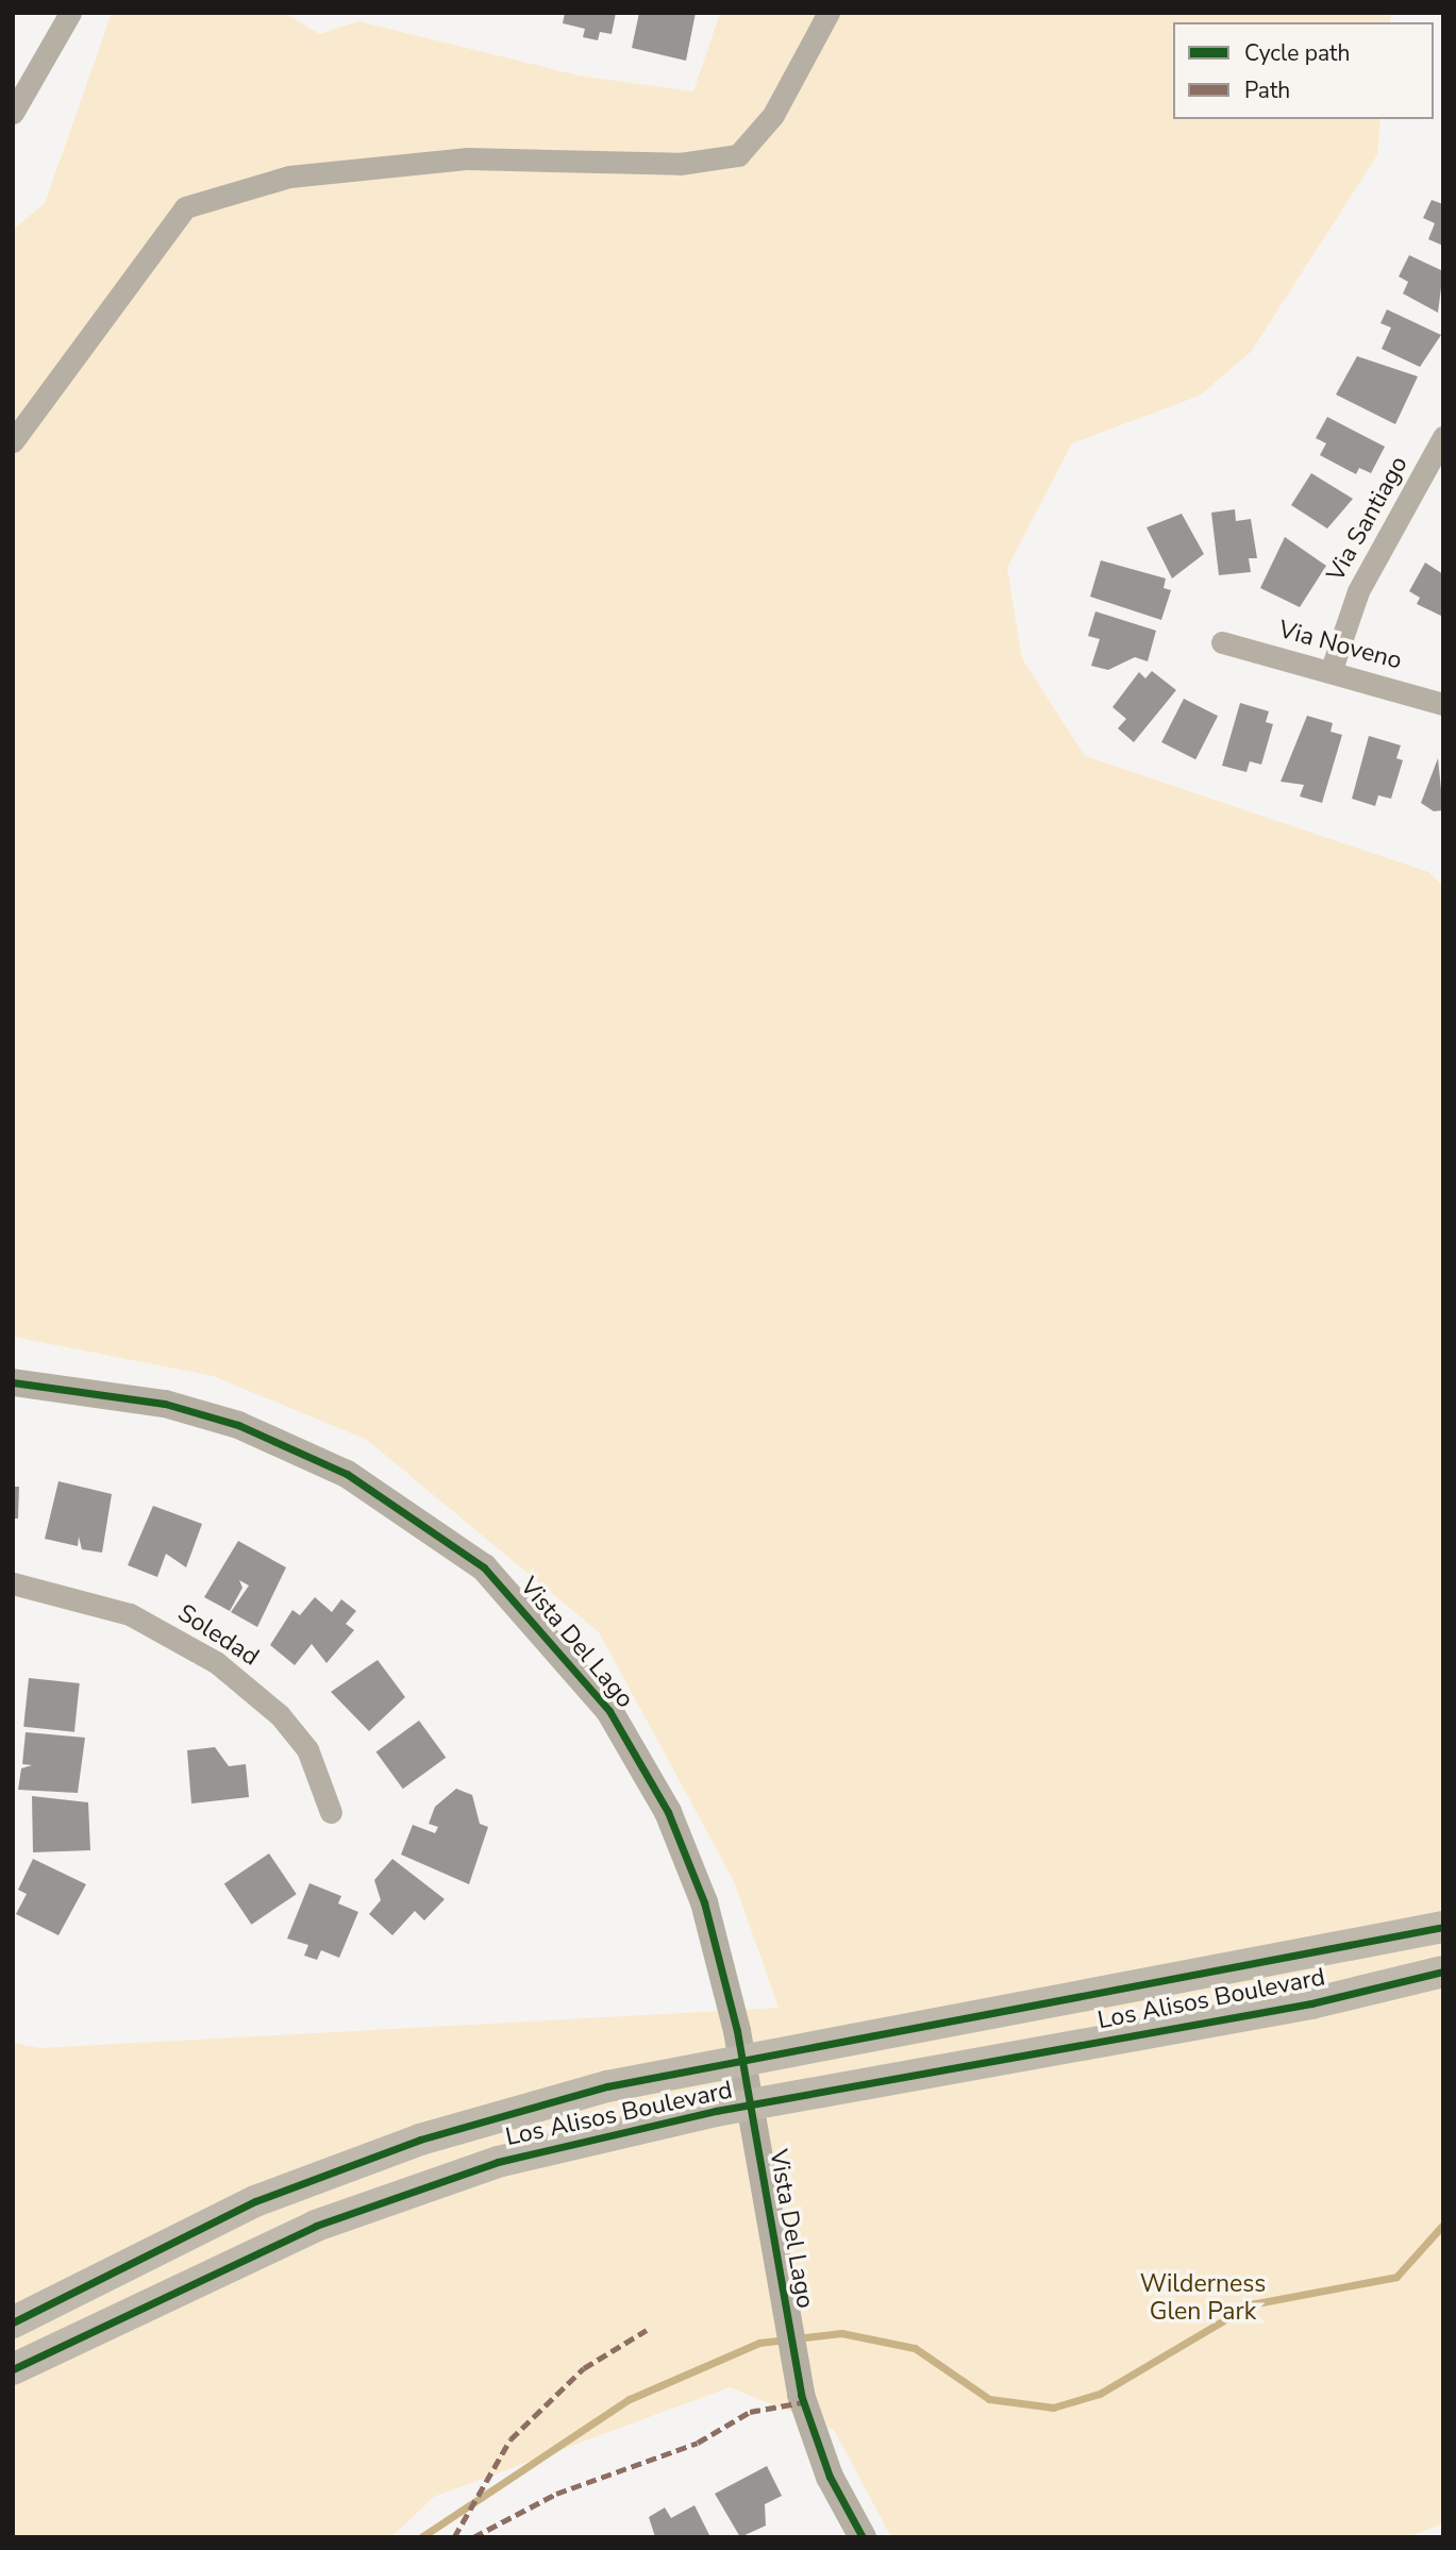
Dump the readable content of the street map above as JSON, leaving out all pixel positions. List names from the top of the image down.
{
  "streets": {
    "main road": ["Los Alisos Boulevard"],
    "street": [
      "Via Santiago",
      "Via Noveno",
      "Soledad",
      "Vista Del Lago"
    ]
  },
  "crossings": [
    ["Via Santiago", "Via Noveno"],
    ["Vista Del Lago", "Los Alisos Boulevard"]
  ],
  "parks": ["Wilderness Glen Park"],
  "legend": ["Cycle path", "Path"]
}
